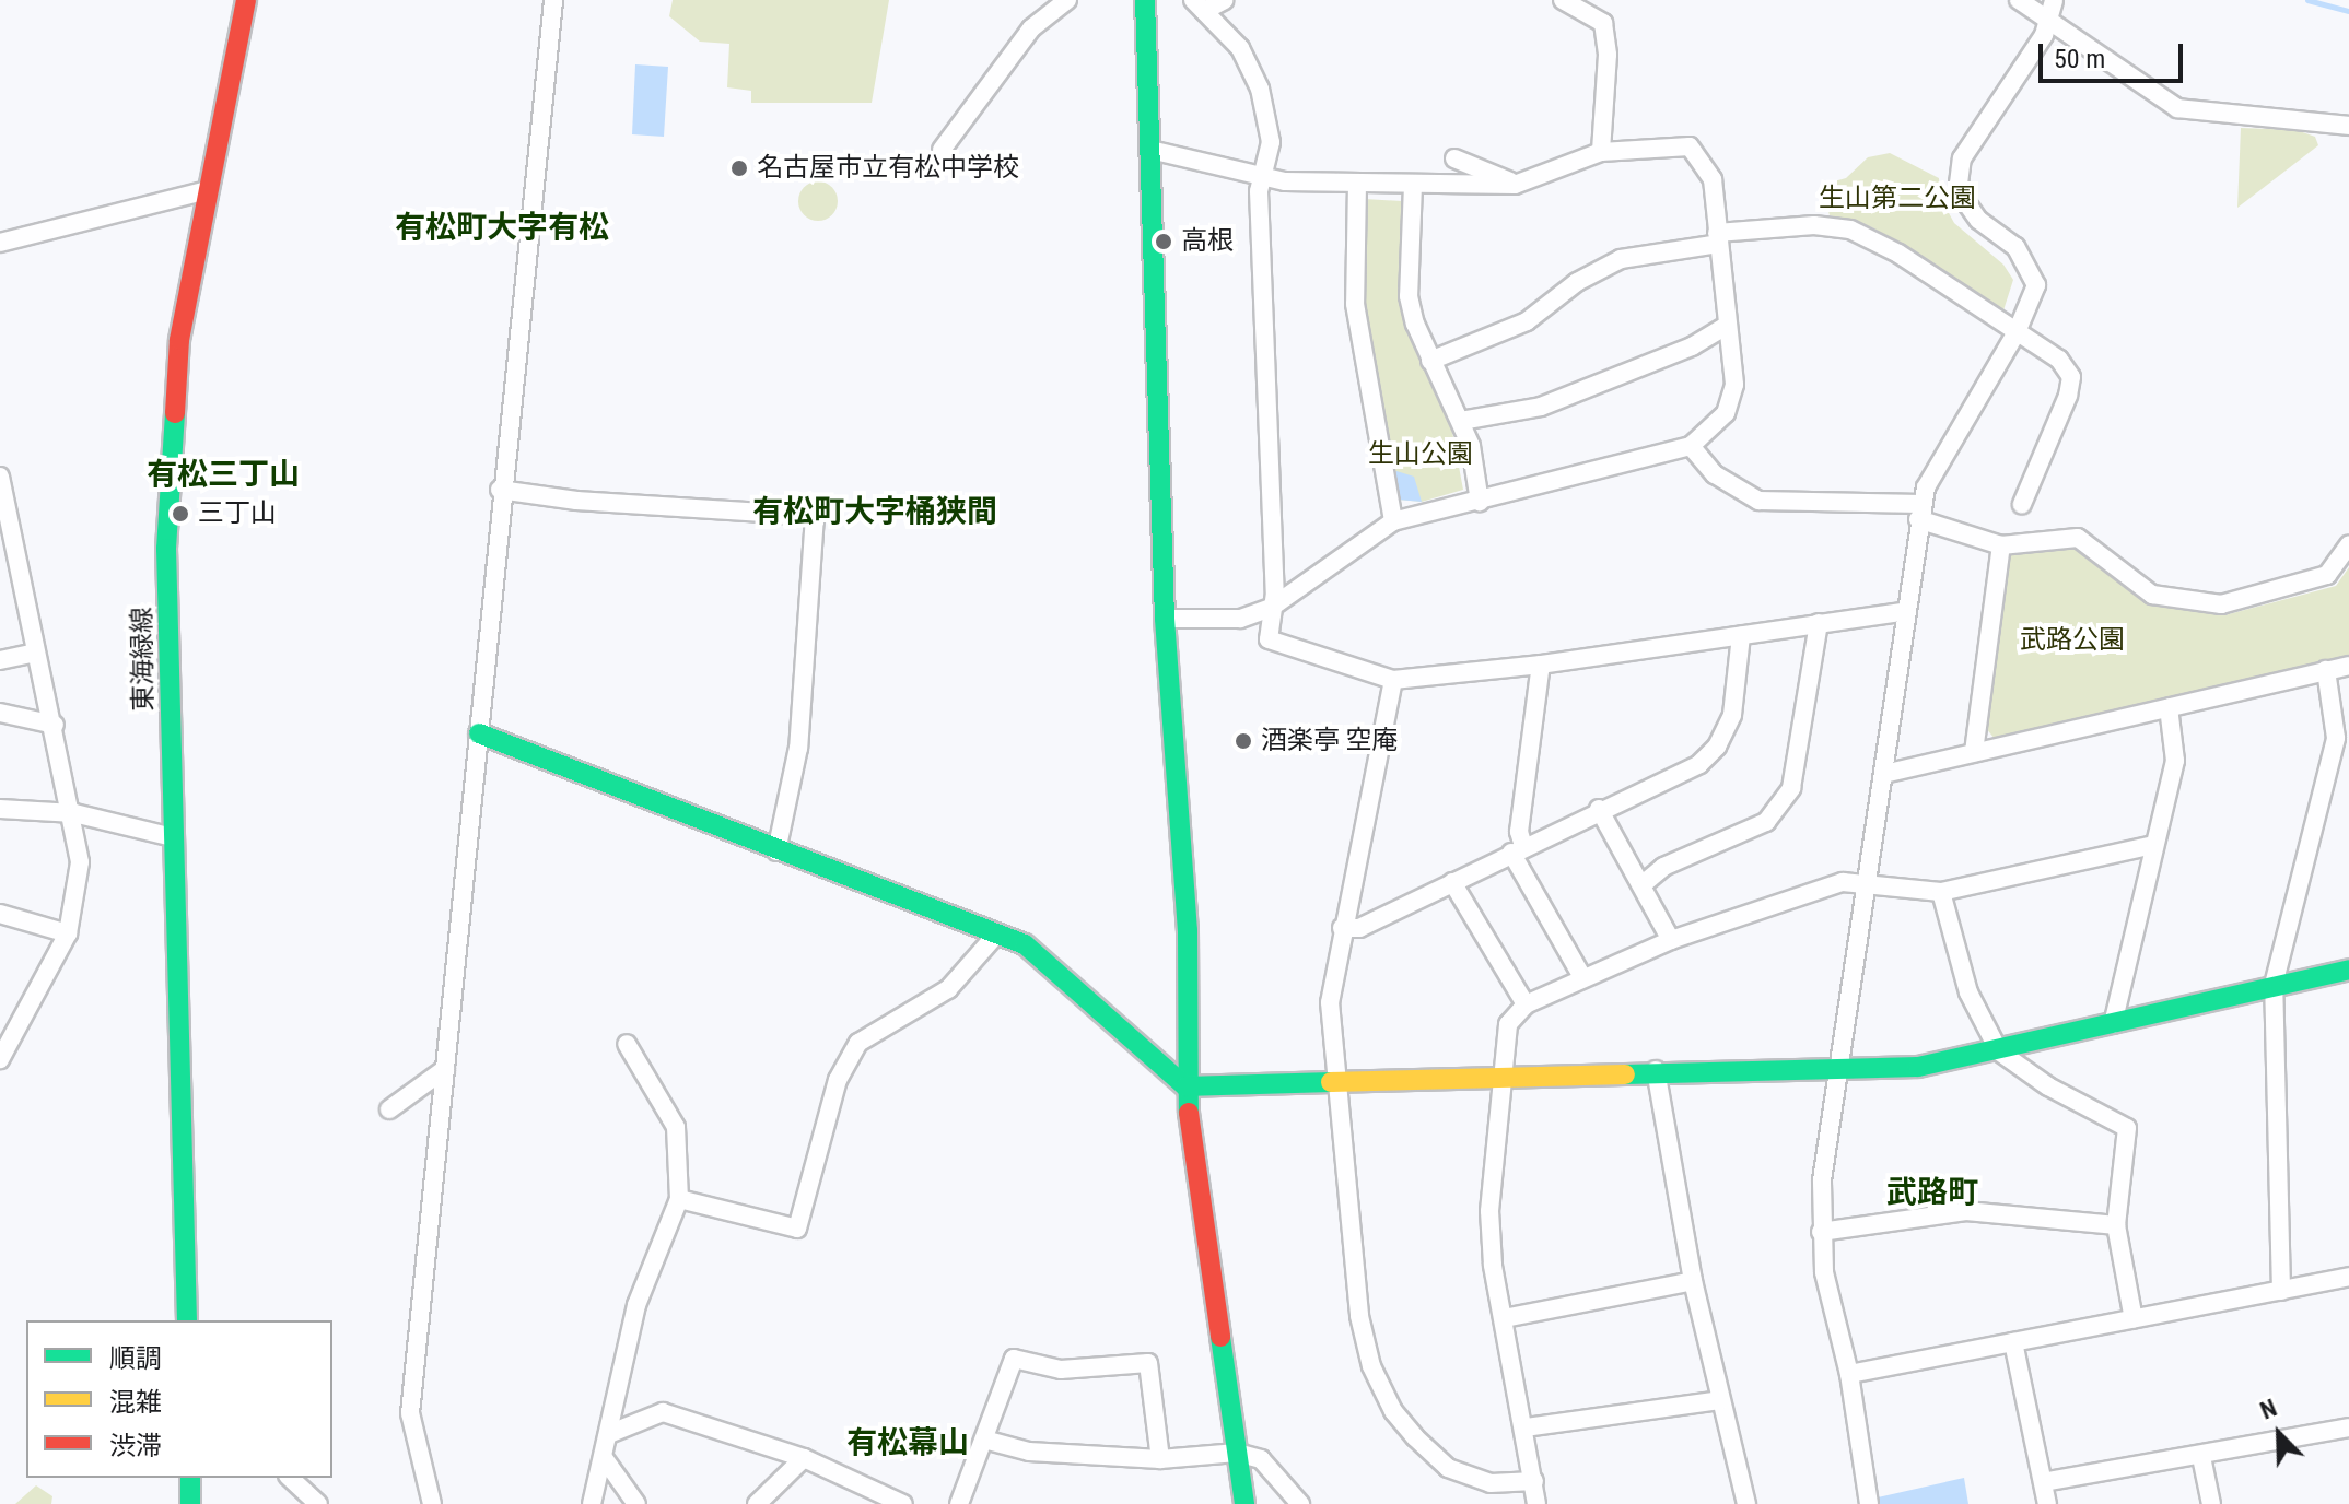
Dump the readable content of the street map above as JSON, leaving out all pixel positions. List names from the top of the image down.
{
  "streets": {
    "street": ["東海緑線"]
  },
  "districts": [
    "有松町大字有松",
    "有松三丁山",
    "有松町大字桶狭間",
    "武路町",
    "有松幕山"
  ],
  "parks": ["生山第二公園", "生山公園", "武路公園"],
  "places": [
    "名古屋市立有松中学校",
    "高根",
    "三丁山",
    "酒楽亭 空庵"
  ],
  "legend": ["順調", "混雑", "渋滞"],
  "scale_bar": "50 m",
  "north": "top left"
}
